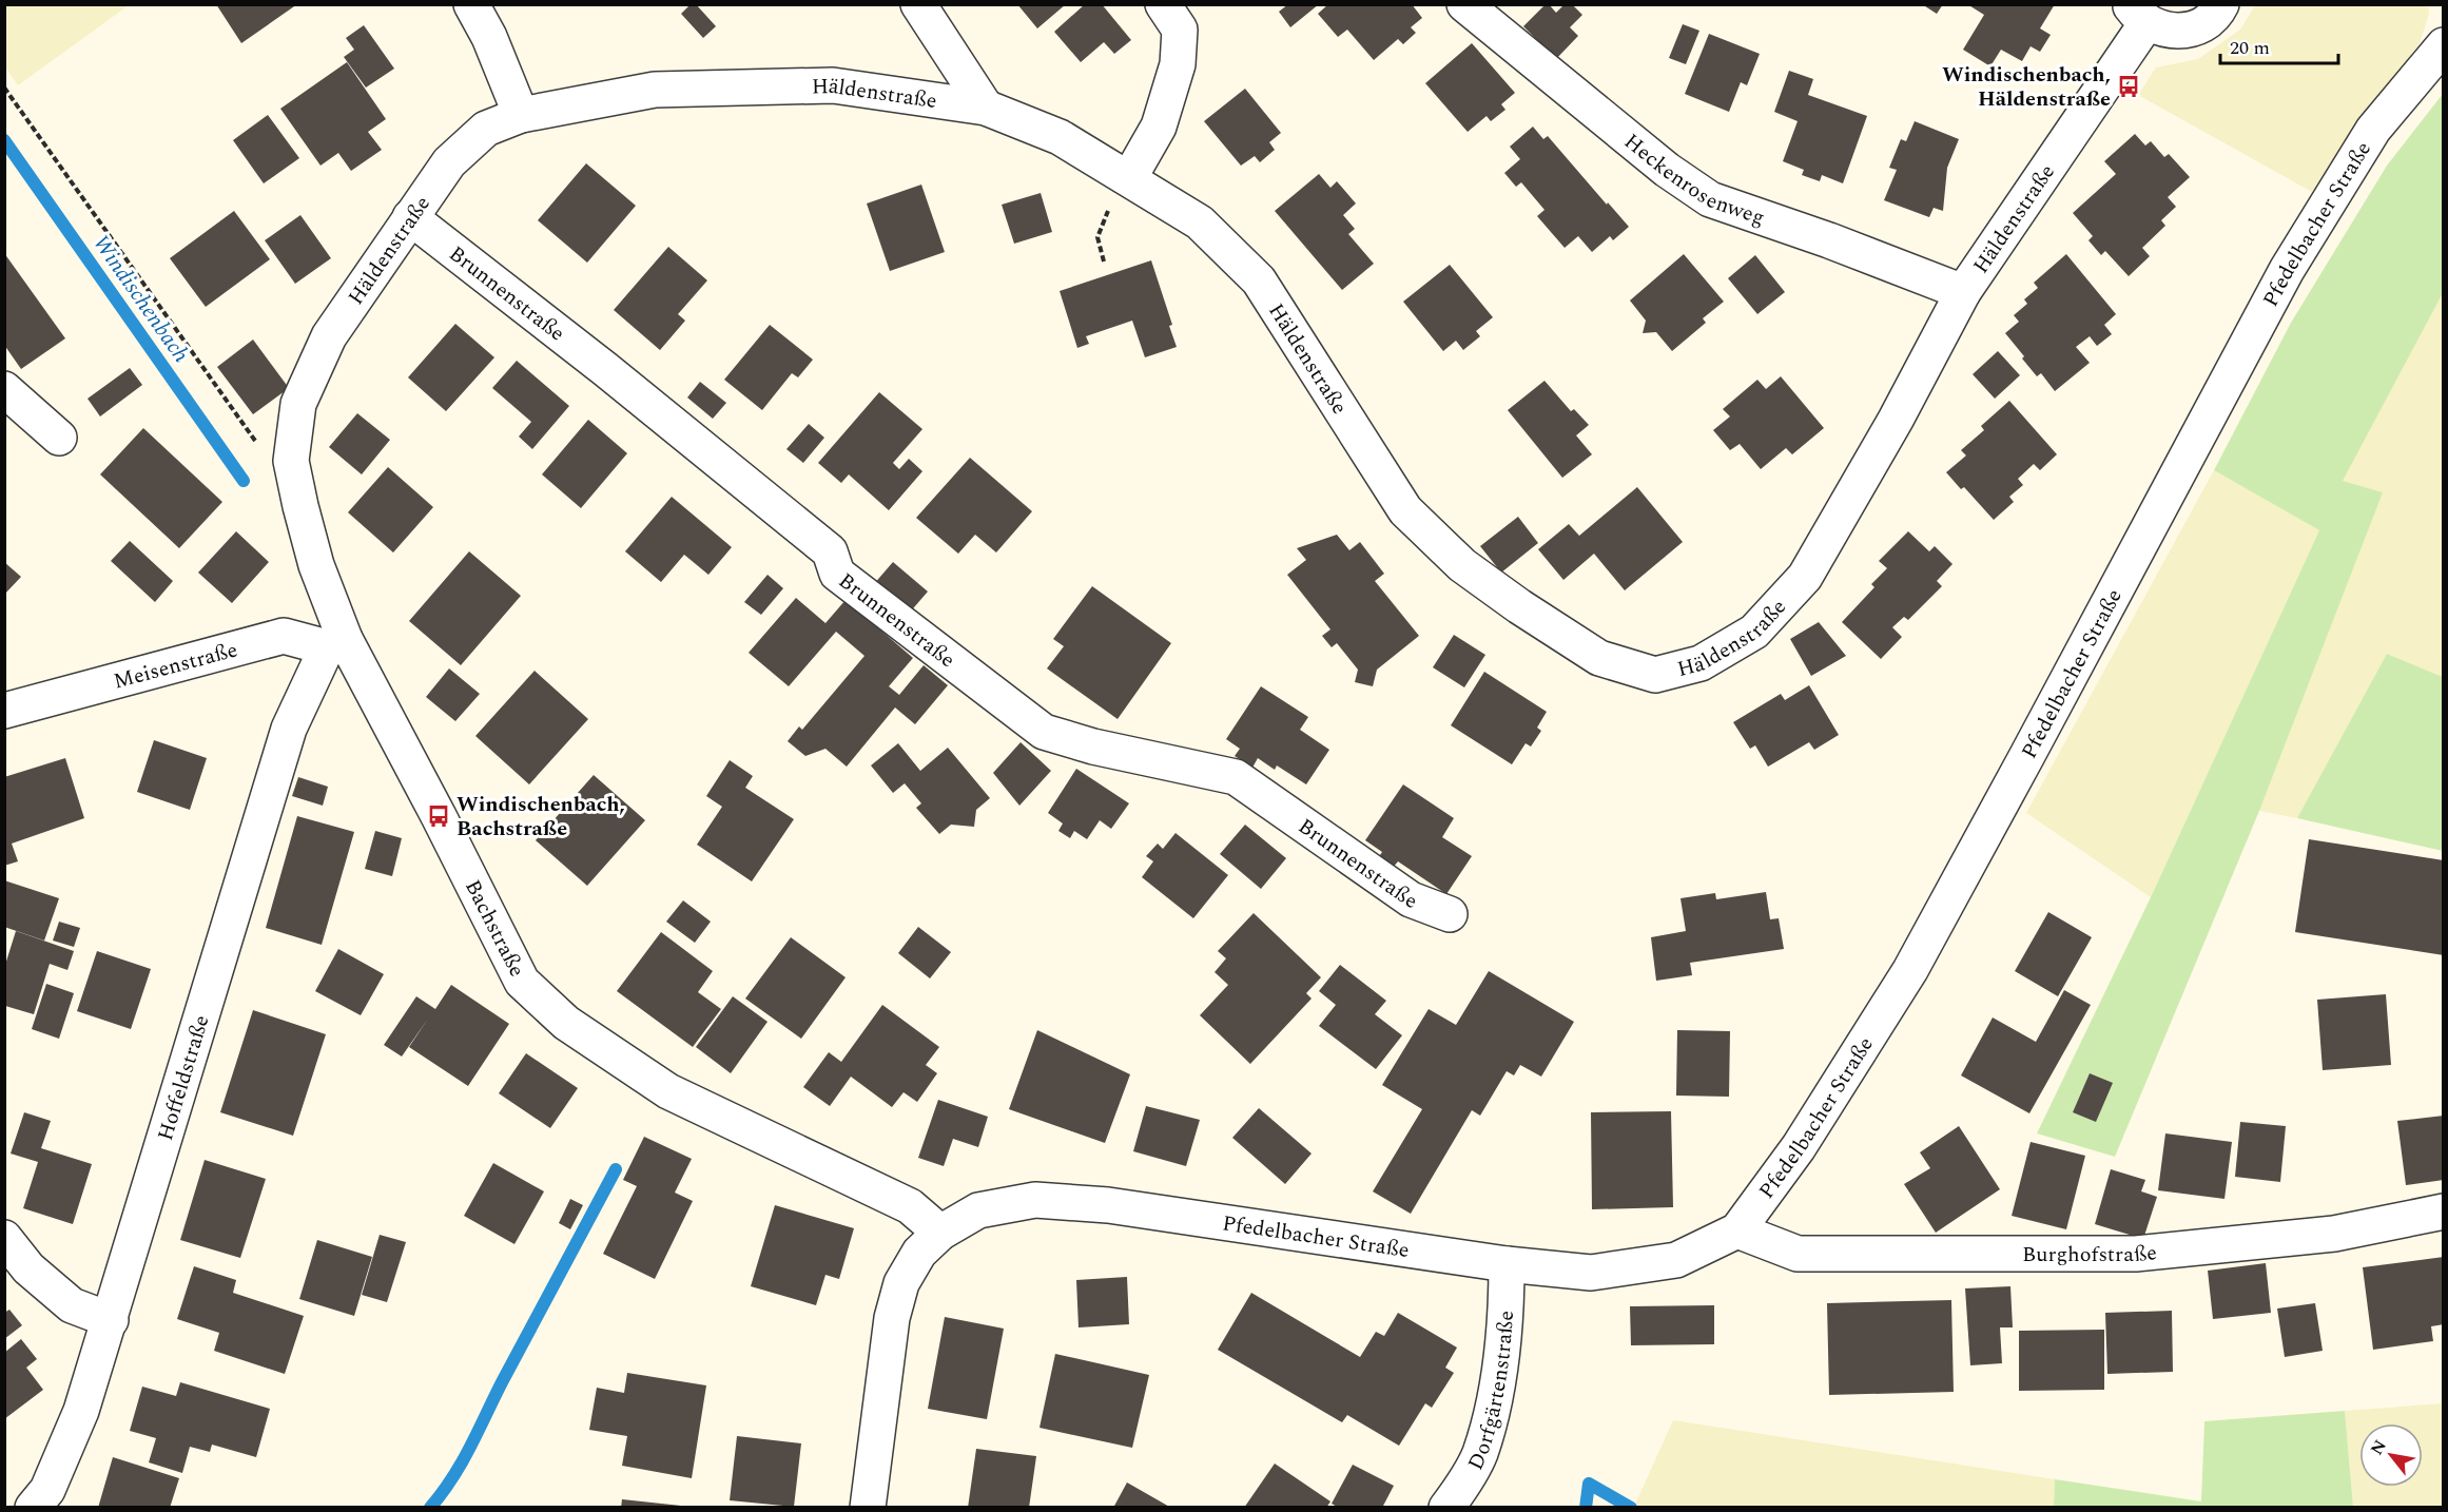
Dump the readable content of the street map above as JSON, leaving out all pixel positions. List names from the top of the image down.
{
  "streets": {
    "street": [
      "Häldenstraße",
      "Heckenrosenweg",
      "Pfedelbacher Straße",
      "Brunnenstraße",
      "Meisenstraße",
      "Bachstraße",
      "Hoffeldstraße",
      "Burghofstraße",
      "Dorfgärtenstraße"
    ]
  },
  "crossings": [
    ["Häldenstraße", "Heckenrosenweg"],
    ["Häldenstraße", "Brunnenstraße"],
    ["Häldenstraße", "Bachstraße"],
    ["Pfedelbacher Straße", "Bachstraße"],
    ["Pfedelbacher Straße", "Burghofstraße"],
    ["Pfedelbacher Straße", "Dorfgärtenstraße"],
    ["Meisenstraße", "Bachstraße"],
    ["Meisenstraße", "Hoffeldstraße"],
    ["Bachstraße", "Hoffeldstraße"]
  ],
  "water": ["Windischenbach"],
  "places": {
    "bus stop": ["Windischenbach, Häldenstraße", "Windischenbach, Bachstraße"]
  },
  "scale_bar": "20 m",
  "north": "top left"
}
